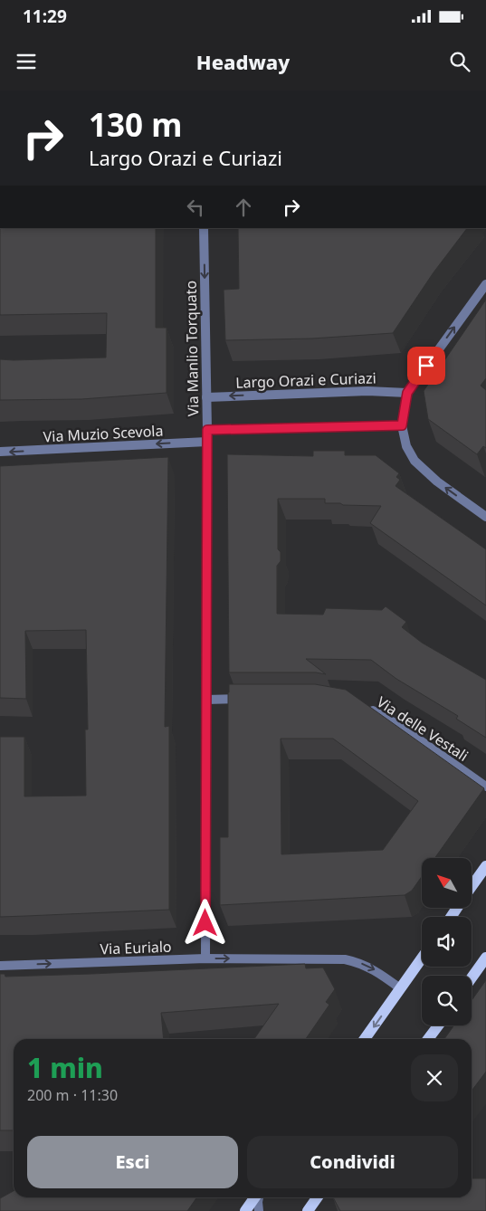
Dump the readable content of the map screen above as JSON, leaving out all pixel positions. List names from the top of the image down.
{
  "streets": {
    "street": [
      "Via Manlio Torquato",
      "Largo Orazi e Curiazi",
      "Via Muzio Scevola",
      "Via delle Vestali",
      "Via Eurialo"
    ]
  },
  "crossings": [
    ["Via Manlio Torquato", "Largo Orazi e Curiazi"],
    ["Via Manlio Torquato", "Via Muzio Scevola"],
    ["Via Manlio Torquato", "Via Eurialo"]
  ],
  "one_way": ["Via Muzio Scevola", "Via Eurialo"],
  "north": "top left",
  "page": {
    "status": "11:29",
    "header": "Headway",
    "turn": ["130 m", "Largo Orazi e Curiazi"],
    "heading": ["1 min", "200 m · 11:30"],
    "buttons": ["Esci", "Condividi"]
  }
}
